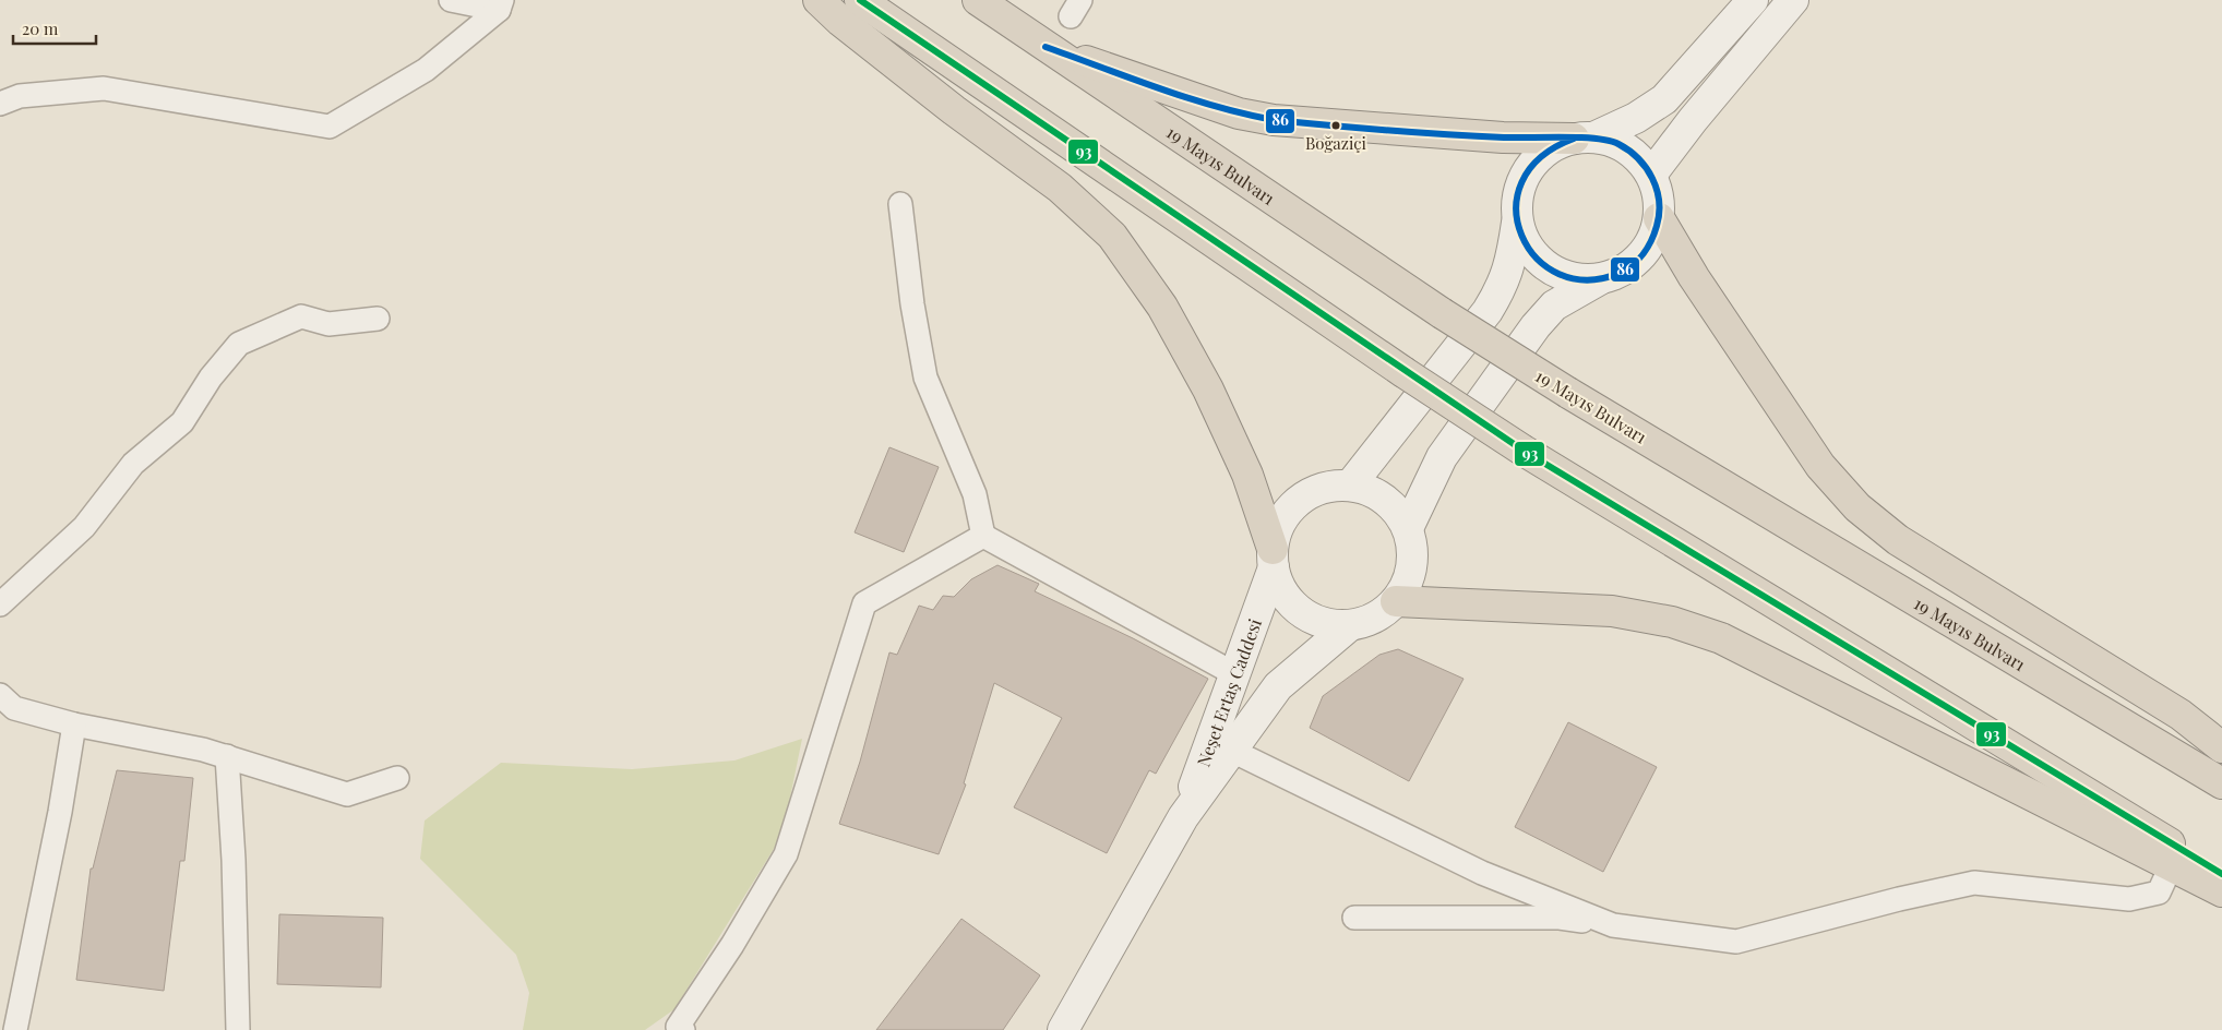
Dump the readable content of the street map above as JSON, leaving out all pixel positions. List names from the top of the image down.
{
  "streets": {
    "highway": ["19 Mayıs Bulvarı"],
    "main road": ["Neşet Ertaş Caddesi"]
  },
  "places": ["Boğaziçi"],
  "lines": ["transit line 93", "transit line 86"],
  "scale_bar": "20 m"
}
